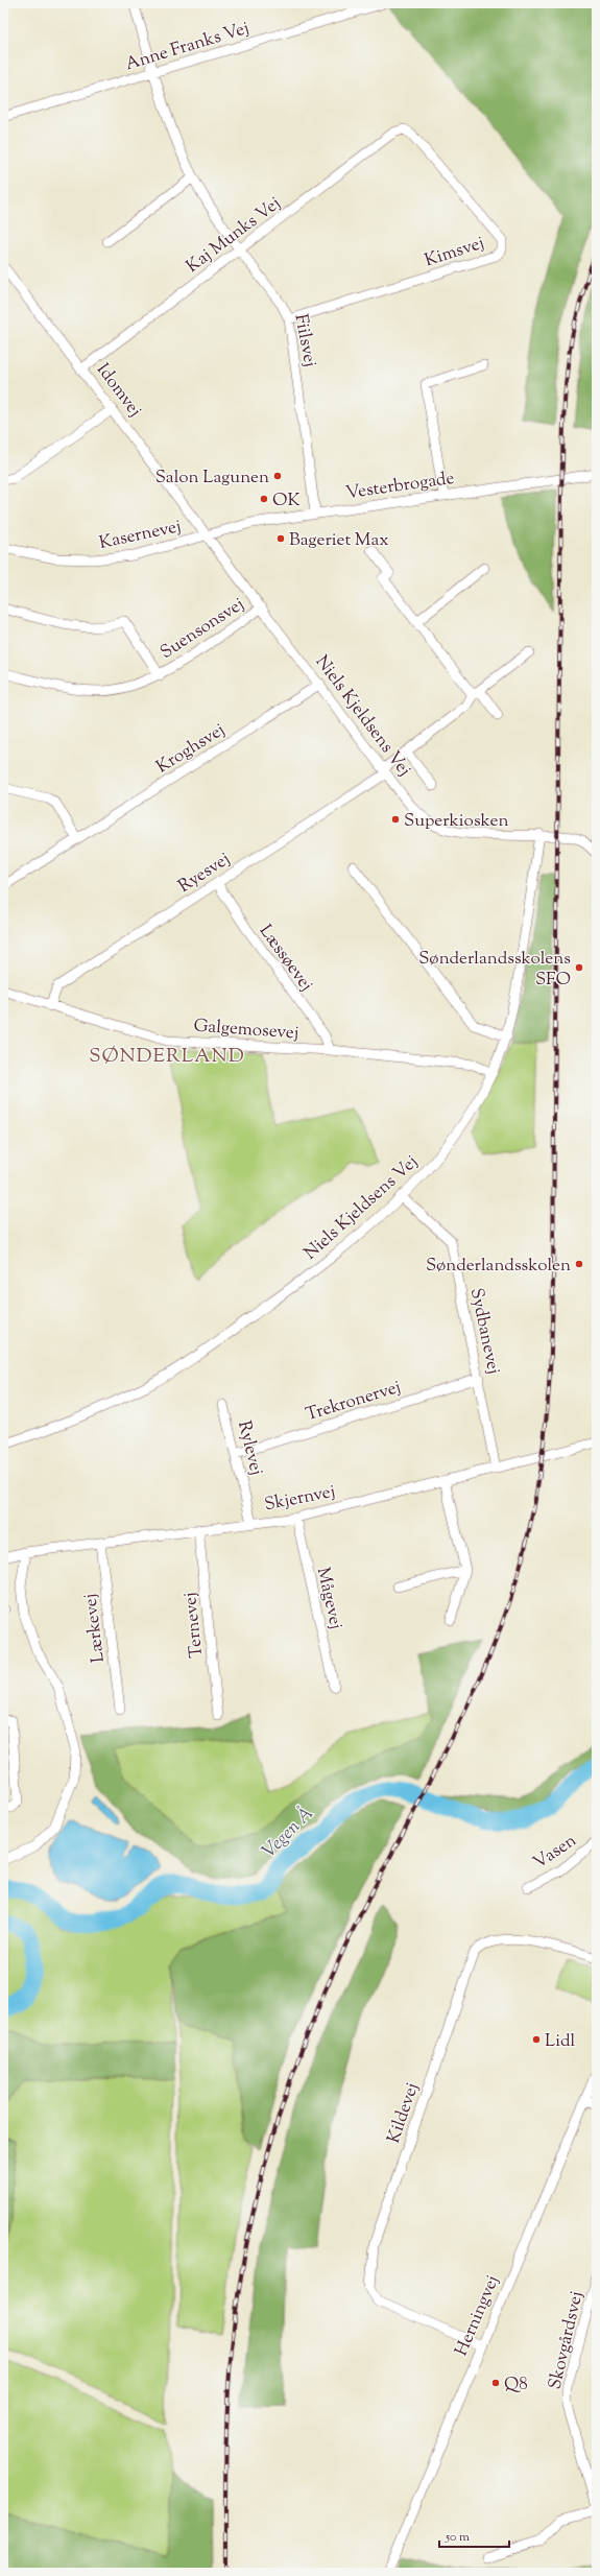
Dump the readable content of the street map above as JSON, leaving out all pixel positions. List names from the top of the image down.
{
  "streets": {
    "street": [
      "Anne Franks Vej",
      "Kaj Munks Vej",
      "Kimsvej",
      "Fiilsvej",
      "Idomvej",
      "Vesterbrogade",
      "Kasernevej",
      "Suensonsvej",
      "Niels Kjeldsens Vej",
      "Kroghsvej",
      "Ryesvej",
      "Læssøevej",
      "Galgemosevej",
      "Sydbanevej",
      "Trekronervej",
      "Rylevej",
      "Skjernvej",
      "Mågevej",
      "Ternevej",
      "Lærkevej",
      "Vasen",
      "Kildevej",
      "Herningvej",
      "Skovgårdsvej"
    ]
  },
  "crossings": [
    ["Anne Franks Vej", "Fiilsvej"],
    ["Kaj Munks Vej", "Kimsvej"],
    ["Kaj Munks Vej", "Fiilsvej"],
    ["Kaj Munks Vej", "Idomvej"],
    ["Kimsvej", "Fiilsvej"],
    ["Fiilsvej", "Vesterbrogade"],
    ["Idomvej", "Vesterbrogade"],
    ["Idomvej", "Kasernevej"],
    ["Idomvej", "Niels Kjeldsens Vej"],
    ["Vesterbrogade", "Kasernevej"],
    ["Vesterbrogade", "Niels Kjeldsens Vej"],
    ["Kasernevej", "Niels Kjeldsens Vej"],
    ["Suensonsvej", "Niels Kjeldsens Vej"],
    ["Niels Kjeldsens Vej", "Kroghsvej"],
    ["Niels Kjeldsens Vej", "Ryesvej"],
    ["Niels Kjeldsens Vej", "Galgemosevej"],
    ["Niels Kjeldsens Vej", "Sydbanevej"],
    ["Ryesvej", "Læssøevej"],
    ["Ryesvej", "Galgemosevej"],
    ["Læssøevej", "Galgemosevej"],
    ["Sydbanevej", "Trekronervej"],
    ["Sydbanevej", "Skjernvej"],
    ["Trekronervej", "Rylevej"],
    ["Rylevej", "Skjernvej"],
    ["Skjernvej", "Mågevej"],
    ["Skjernvej", "Ternevej"],
    ["Skjernvej", "Lærkevej"],
    ["Kildevej", "Herningvej"]
  ],
  "districts": ["SØNDERLAND"],
  "water": ["Vegen Å"],
  "places": [
    "Salon Lagunen",
    "OK",
    "Bageriet Max",
    "Superkiosken",
    "Sønderlandsskolens SFO",
    "Sønderlandsskolen",
    "Lidl",
    "Q8"
  ],
  "scale_bar": "50 m"
}
